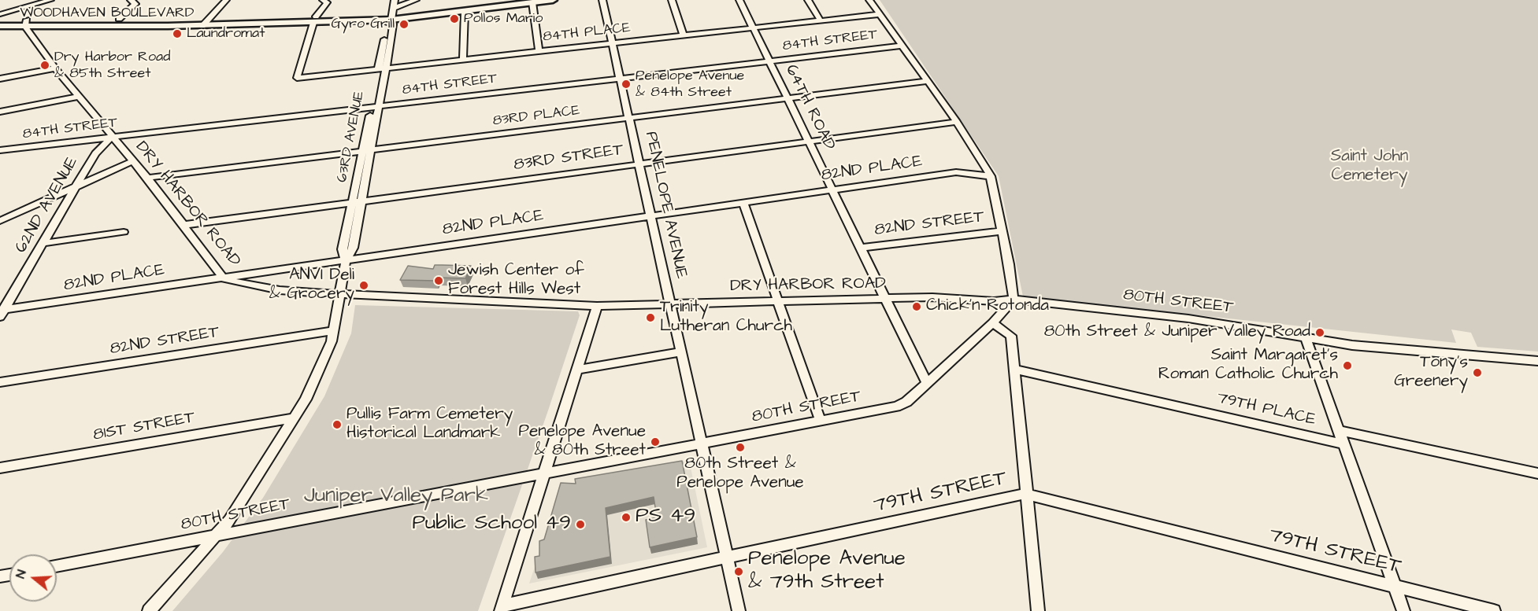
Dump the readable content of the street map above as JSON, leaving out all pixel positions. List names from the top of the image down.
{
  "streets": {
    "main road": ["WOODHAVEN BOULEVARD"],
    "street": [
      "84TH PLACE",
      "84TH STREET",
      "64TH ROAD",
      "83RD PLACE",
      "63RD AVENUE",
      "83RD STREET",
      "82ND PLACE",
      "DRY HARBOR ROAD",
      "62ND AVENUE",
      "PENELOPE AVENUE",
      "82ND STREET",
      "80TH STREET",
      "79TH PLACE",
      "81ST STREET",
      "79TH STREET"
    ]
  },
  "crossings": [
    ["WOODHAVEN BOULEVARD", "84TH PLACE"],
    ["WOODHAVEN BOULEVARD", "63RD AVENUE"],
    ["WOODHAVEN BOULEVARD", "DRY HARBOR ROAD"],
    ["84TH PLACE", "64TH ROAD"],
    ["84TH PLACE", "63RD AVENUE"],
    ["84TH PLACE", "PENELOPE AVENUE"],
    ["84TH STREET", "64TH ROAD"],
    ["84TH STREET", "63RD AVENUE"],
    ["84TH STREET", "DRY HARBOR ROAD"],
    ["84TH STREET", "62ND AVENUE"],
    ["84TH STREET", "PENELOPE AVENUE"],
    ["64TH ROAD", "83RD PLACE"],
    ["64TH ROAD", "83RD STREET"],
    ["64TH ROAD", "82ND PLACE"],
    ["64TH ROAD", "DRY HARBOR ROAD"],
    ["64TH ROAD", "82ND STREET"],
    ["64TH ROAD", "80TH STREET"],
    ["83RD PLACE", "63RD AVENUE"],
    ["83RD PLACE", "DRY HARBOR ROAD"],
    ["83RD PLACE", "PENELOPE AVENUE"],
    ["63RD AVENUE", "83RD STREET"],
    ["63RD AVENUE", "82ND PLACE"],
    ["63RD AVENUE", "DRY HARBOR ROAD"],
    ["63RD AVENUE", "82ND STREET"],
    ["63RD AVENUE", "80TH STREET"],
    ["63RD AVENUE", "81ST STREET"],
    ["83RD STREET", "DRY HARBOR ROAD"],
    ["83RD STREET", "PENELOPE AVENUE"],
    ["82ND PLACE", "DRY HARBOR ROAD"],
    ["82ND PLACE", "62ND AVENUE"],
    ["82ND PLACE", "PENELOPE AVENUE"],
    ["DRY HARBOR ROAD", "62ND AVENUE"],
    ["DRY HARBOR ROAD", "PENELOPE AVENUE"],
    ["DRY HARBOR ROAD", "80TH STREET"],
    ["PENELOPE AVENUE", "80TH STREET"],
    ["PENELOPE AVENUE", "79TH STREET"]
  ],
  "parks": ["Saint John Cemetery", "Juniper Valley Park"],
  "places": [
    "Pollos Mario",
    "Gyro Grill",
    "Laundromat",
    "Dry Harbor Road & 85th Street",
    "Penelope Avenue & 84th Street",
    "Jewish Center of Forest Hills West",
    "ANVI Deli & Grocery",
    "Chick'n Rotonda",
    "Trinity Lutheran Church",
    "80th Street & Juniper Valley Road",
    "Saint Margaret's Roman Catholic Church",
    "Tony’s Greenery",
    "Pullis Farm Cemetery Historical Landmark",
    "Penelope Avenue & 80th Street",
    "80th Street & Penelope Avenue",
    "PS 49",
    "Public School 49",
    "Penelope Avenue & 79th Street"
  ],
  "north": "left"
}
